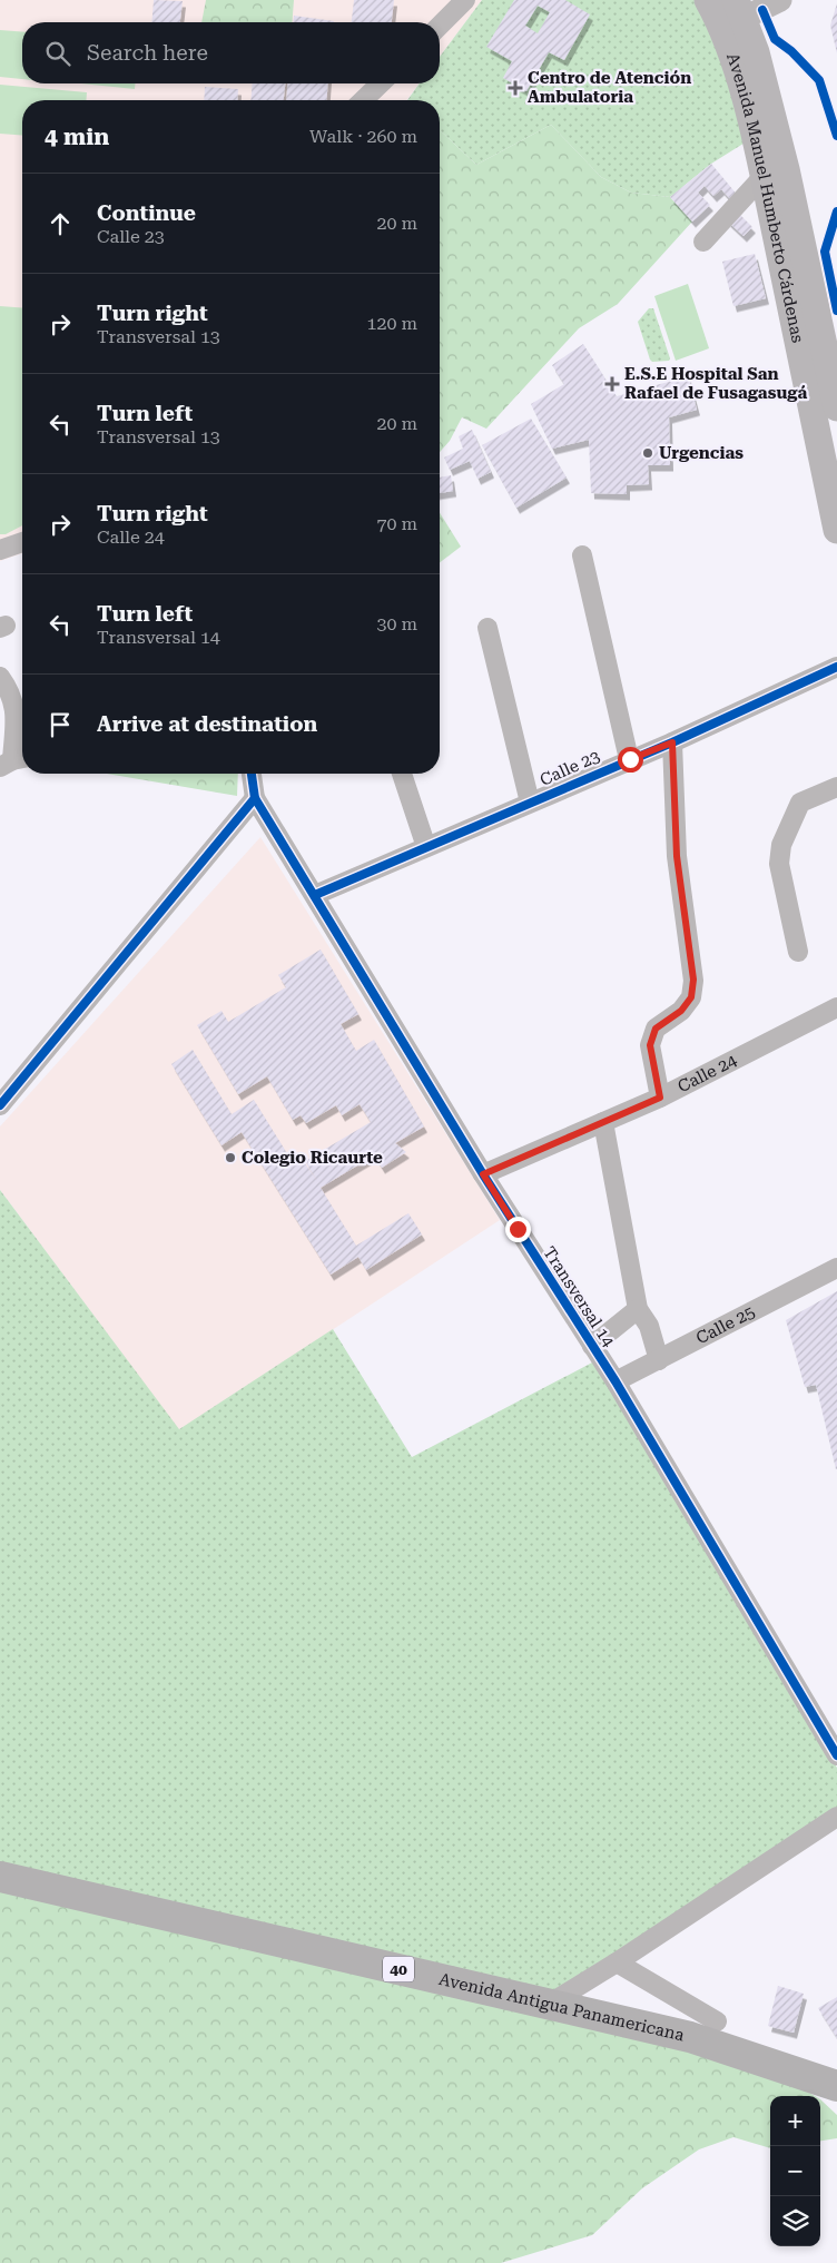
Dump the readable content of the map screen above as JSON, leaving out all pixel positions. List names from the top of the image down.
{
  "streets": {
    "main road": ["Avenida Manuel Humberto Cárdenas", "40", "Avenida Antigua Panamericana"],
    "street": [
      "Calle 23",
      "Calle 24",
      "Transversal 14",
      "Calle 25"
    ]
  },
  "crossings": [
    ["Calle 23", "Transversal 14"],
    ["Calle 24", "Transversal 14"],
    ["Transversal 14", "Calle 25"]
  ],
  "places": {
    "health": ["Centro de Atención Ambulatoria", "E.S.E Hospital San Rafael de Fusagasugá"],
    "other": ["Urgencias", "Colegio Ricaurte"]
  },
  "page": {
    "search": "Search here",
    "heading": ["4 min", "Walk · 260 m"],
    "list": [
      ["Continue", "Calle 23", "20 m"],
      ["Turn right", "Transversal 13", "120 m"],
      ["Turn left", "Transversal 13", "20 m"],
      ["Turn right", "Calle 24", "70 m"],
      ["Turn left", "Transversal 14", "30 m"],
      "Arrive at destination"
    ],
    "map_buttons": ["+", "−"]
  }
}
